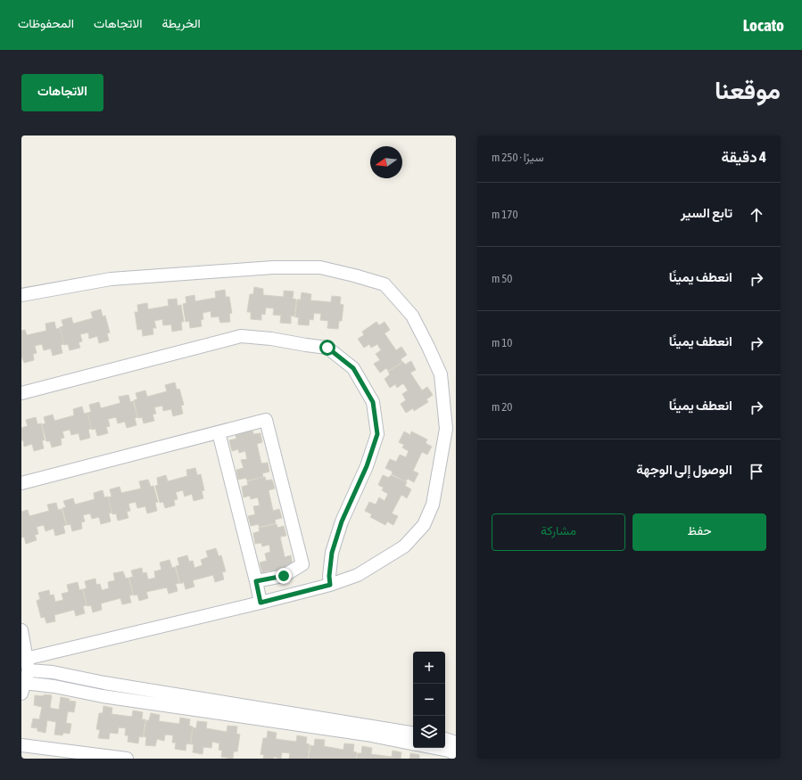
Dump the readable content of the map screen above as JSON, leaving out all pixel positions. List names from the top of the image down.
{
  "north": "left",
  "page": {
    "header": "Locato",
    "nav": ["الخريطة", "الاتجاهات", "المحفوظات"],
    "title": "موقعنا",
    "buttons": [
      "الاتجاهات",
      ["حفظ", "مشاركة"]
    ],
    "heading": ["4 دقيقة", "سيرًا · 250 m"],
    "list": [
      ["تابع السير", "170 m"],
      ["انعطف يمينًا", "50 m"],
      ["انعطف يمينًا", "10 m"],
      ["انعطف يمينًا", "20 m"],
      "الوصول إلى الوجهة"
    ],
    "map_buttons": ["+", "−"]
  }
}
